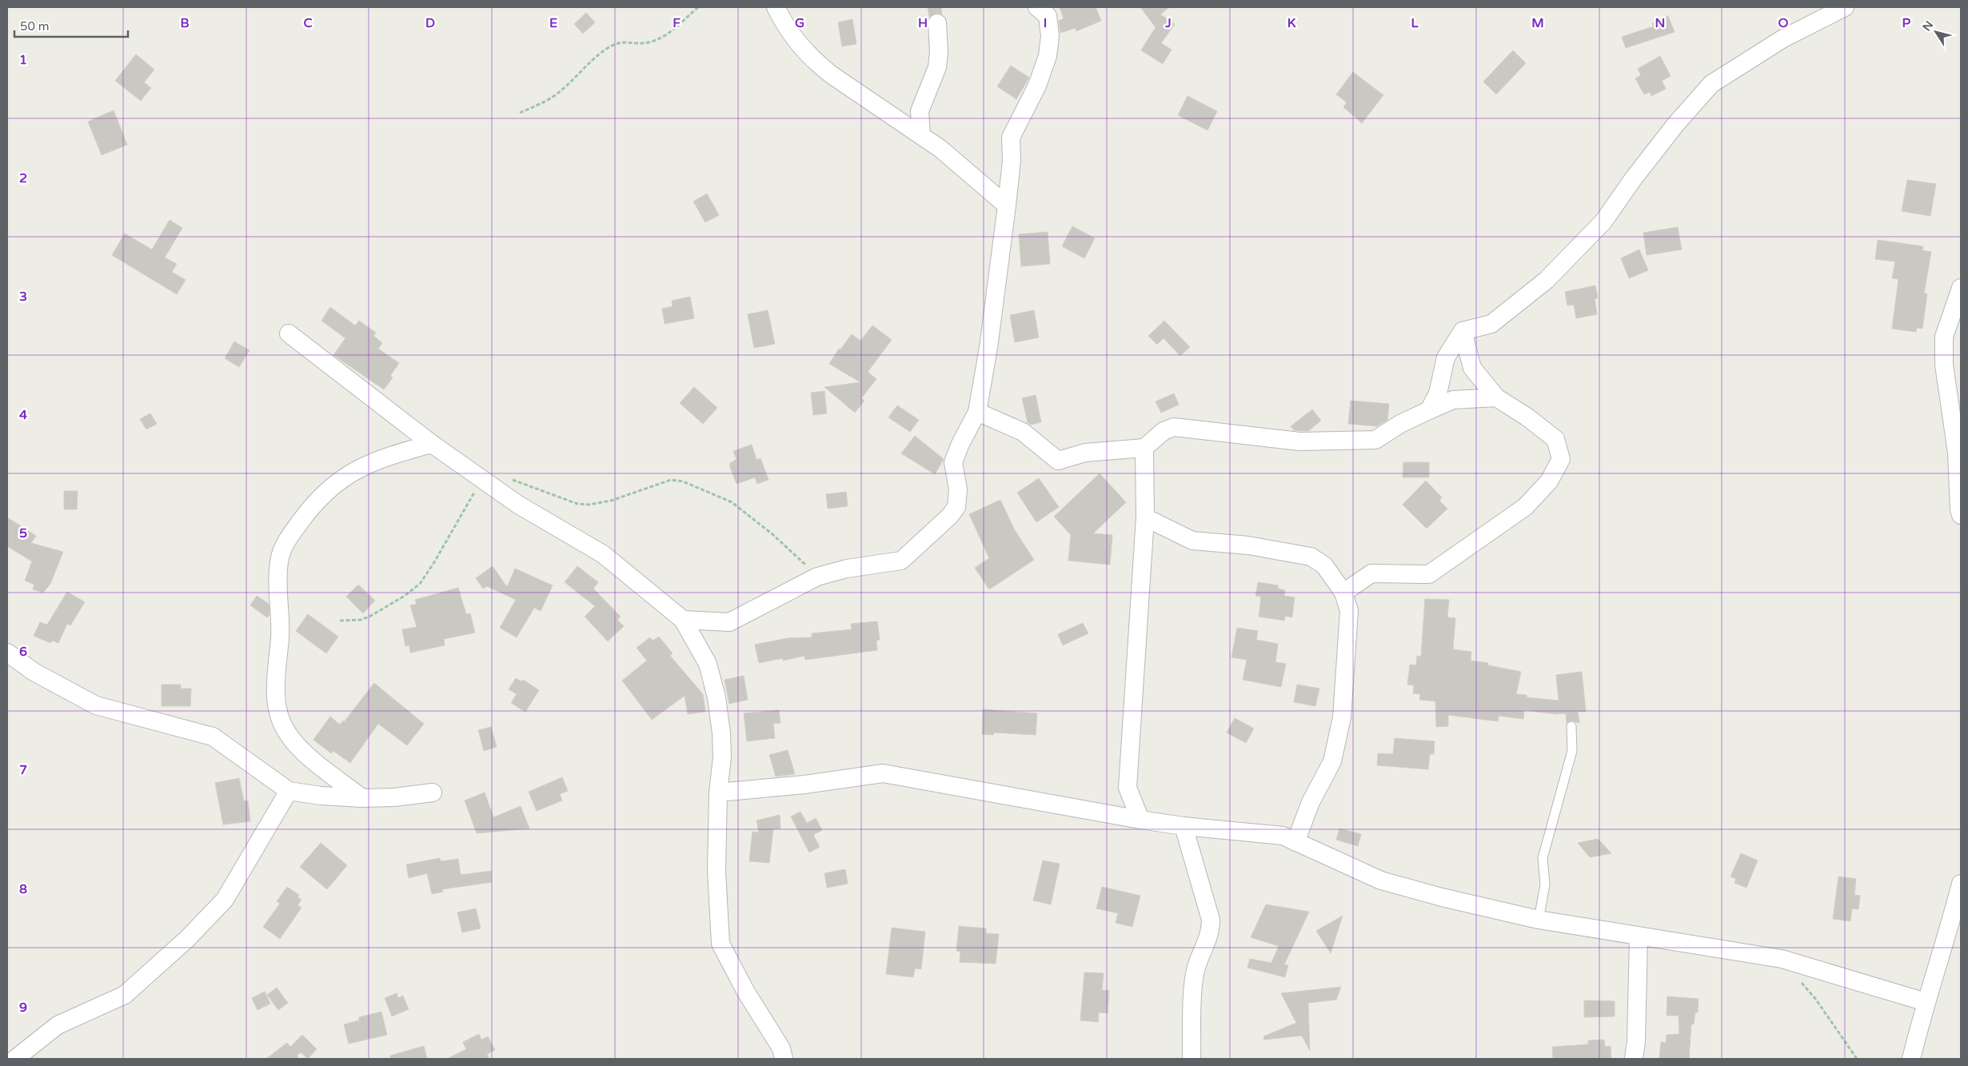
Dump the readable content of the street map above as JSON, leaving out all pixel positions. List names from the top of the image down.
{
  "scale_bar": "50 m",
  "north": "top left",
  "grid": {
    "columns": [
      "B",
      "C",
      "D",
      "E",
      "F",
      "G",
      "H",
      "I",
      "J",
      "K",
      "L",
      "M",
      "N",
      "O",
      "P"
    ],
    "rows": [
      "1",
      "2",
      "3",
      "4",
      "5",
      "6",
      "7",
      "8",
      "9"
    ]
  }
}
